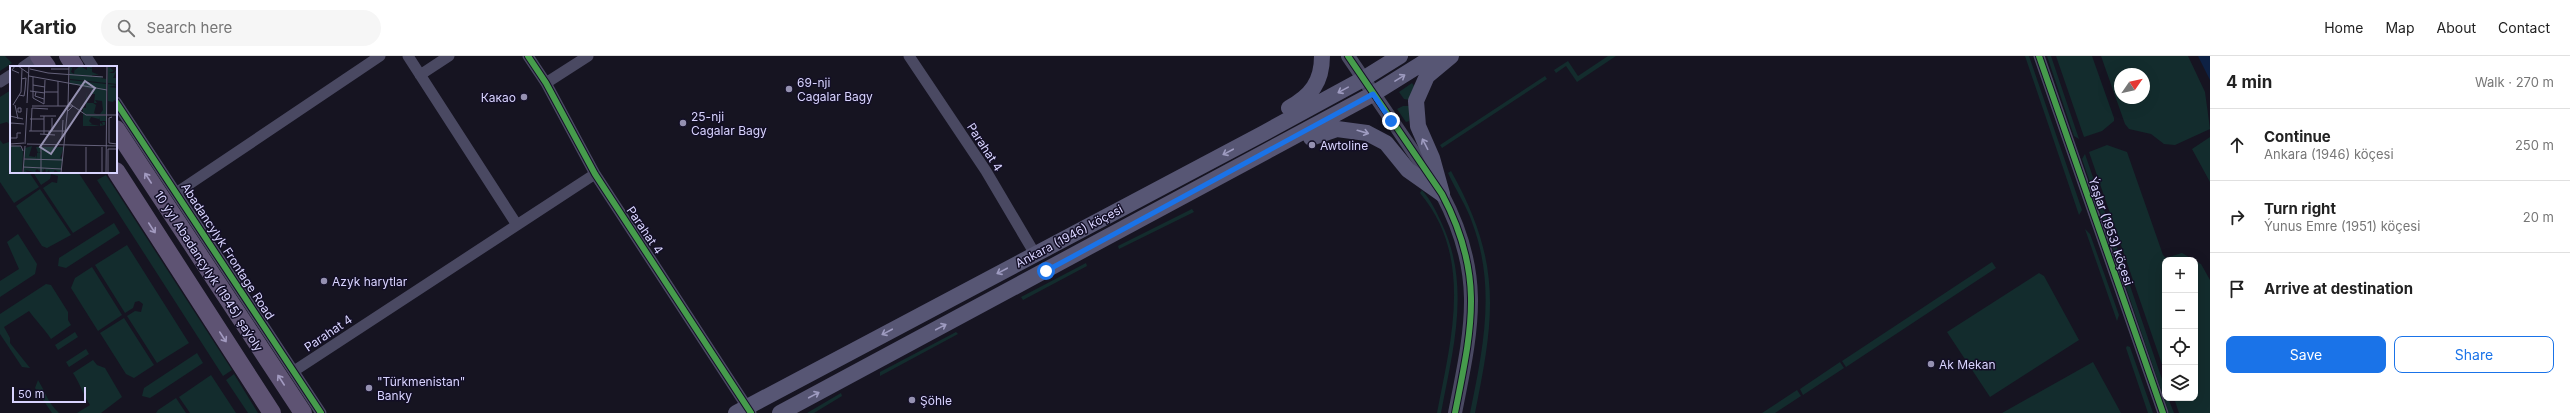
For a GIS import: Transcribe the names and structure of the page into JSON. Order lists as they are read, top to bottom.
{
  "streets": {
    "main road": ["Ankara (1946) köçesi", "10 ýyl Abadançylyk (1945) şaýoly"],
    "street": ["Parahat 4", "Ýaşlar (1953) köçesi", "Abadancylyk Frontage Road"]
  },
  "crossings": [
    ["Parahat 4", "Ankara (1946) köçesi"],
    ["Parahat 4", "Abadancylyk Frontage Road"]
  ],
  "places": [
    "69-nji Cagalar Bagy",
    "Какао",
    "25-nji Cagalar Bagy",
    "Awtoline",
    "Azyk harytlar",
    "Ak Mekan",
    "\"Türkmenistan\" Banky",
    "Şöhle"
  ],
  "scale_bar": "50 m",
  "north": "top right",
  "page": {
    "header": "Kartio",
    "search": "Search here",
    "nav": [
      "Home",
      "Map",
      "About",
      "Contact"
    ],
    "heading": ["4 min", "Walk · 270 m"],
    "list": [
      ["Continue", "Ankara (1946) köçesi", "250 m"],
      ["Turn right", "Ýunus Emre (1951) köçesi", "20 m"],
      "Arrive at destination"
    ],
    "map_buttons": ["+", "−"],
    "buttons": ["Save", "Share"],
    "scale": "50 m"
  }
}
